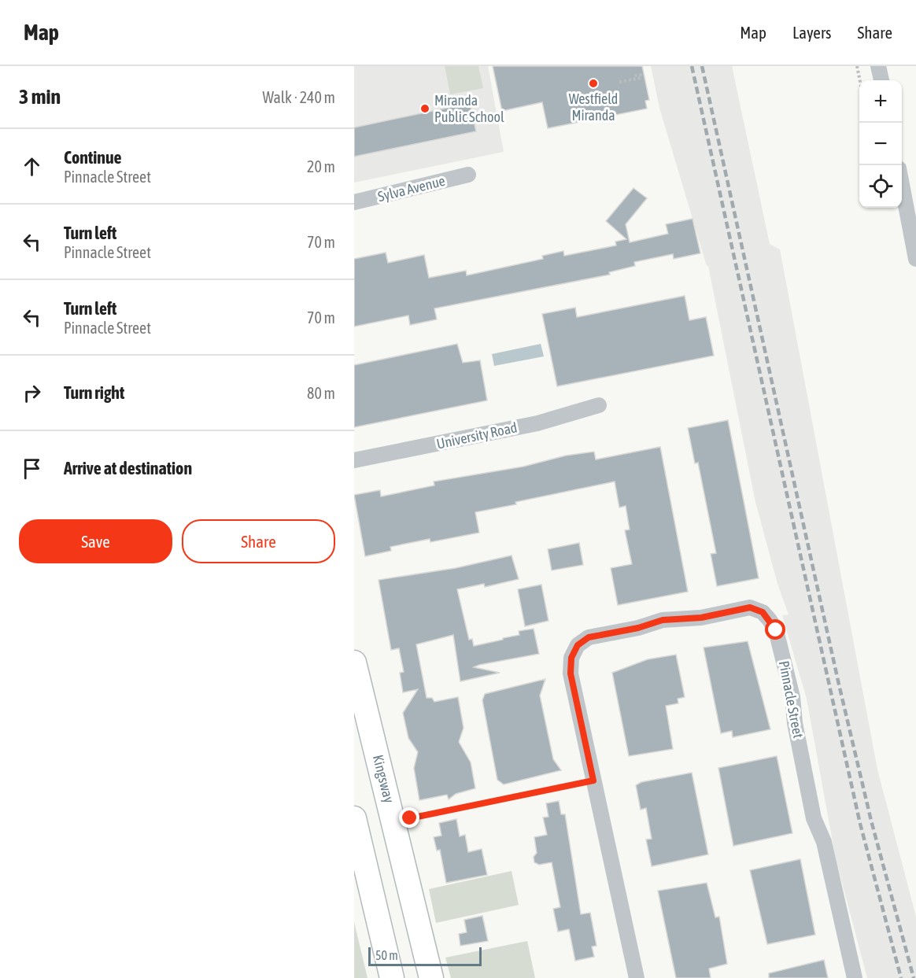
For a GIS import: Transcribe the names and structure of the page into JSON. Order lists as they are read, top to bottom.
{
  "streets": {
    "main road": ["Kingsway"],
    "street": ["Sylva Avenue", "University Road", "Pinnacle Street"]
  },
  "places": ["Westfield Miranda", "Miranda Public School"],
  "scale_bar": "50 m",
  "page": {
    "header": "Map",
    "nav": ["Map", "Layers", "Share"],
    "heading": ["3 min", "Walk · 240 m"],
    "map_buttons": ["+", "−"],
    "list": [
      ["Continue", "Pinnacle Street", "20 m"],
      ["Turn left", "Pinnacle Street", "70 m"],
      ["Turn left", "Pinnacle Street", "70 m"],
      ["Turn right", "80 m"],
      "Arrive at destination"
    ],
    "buttons": ["Save", "Share"],
    "scale": "50 m"
  }
}
